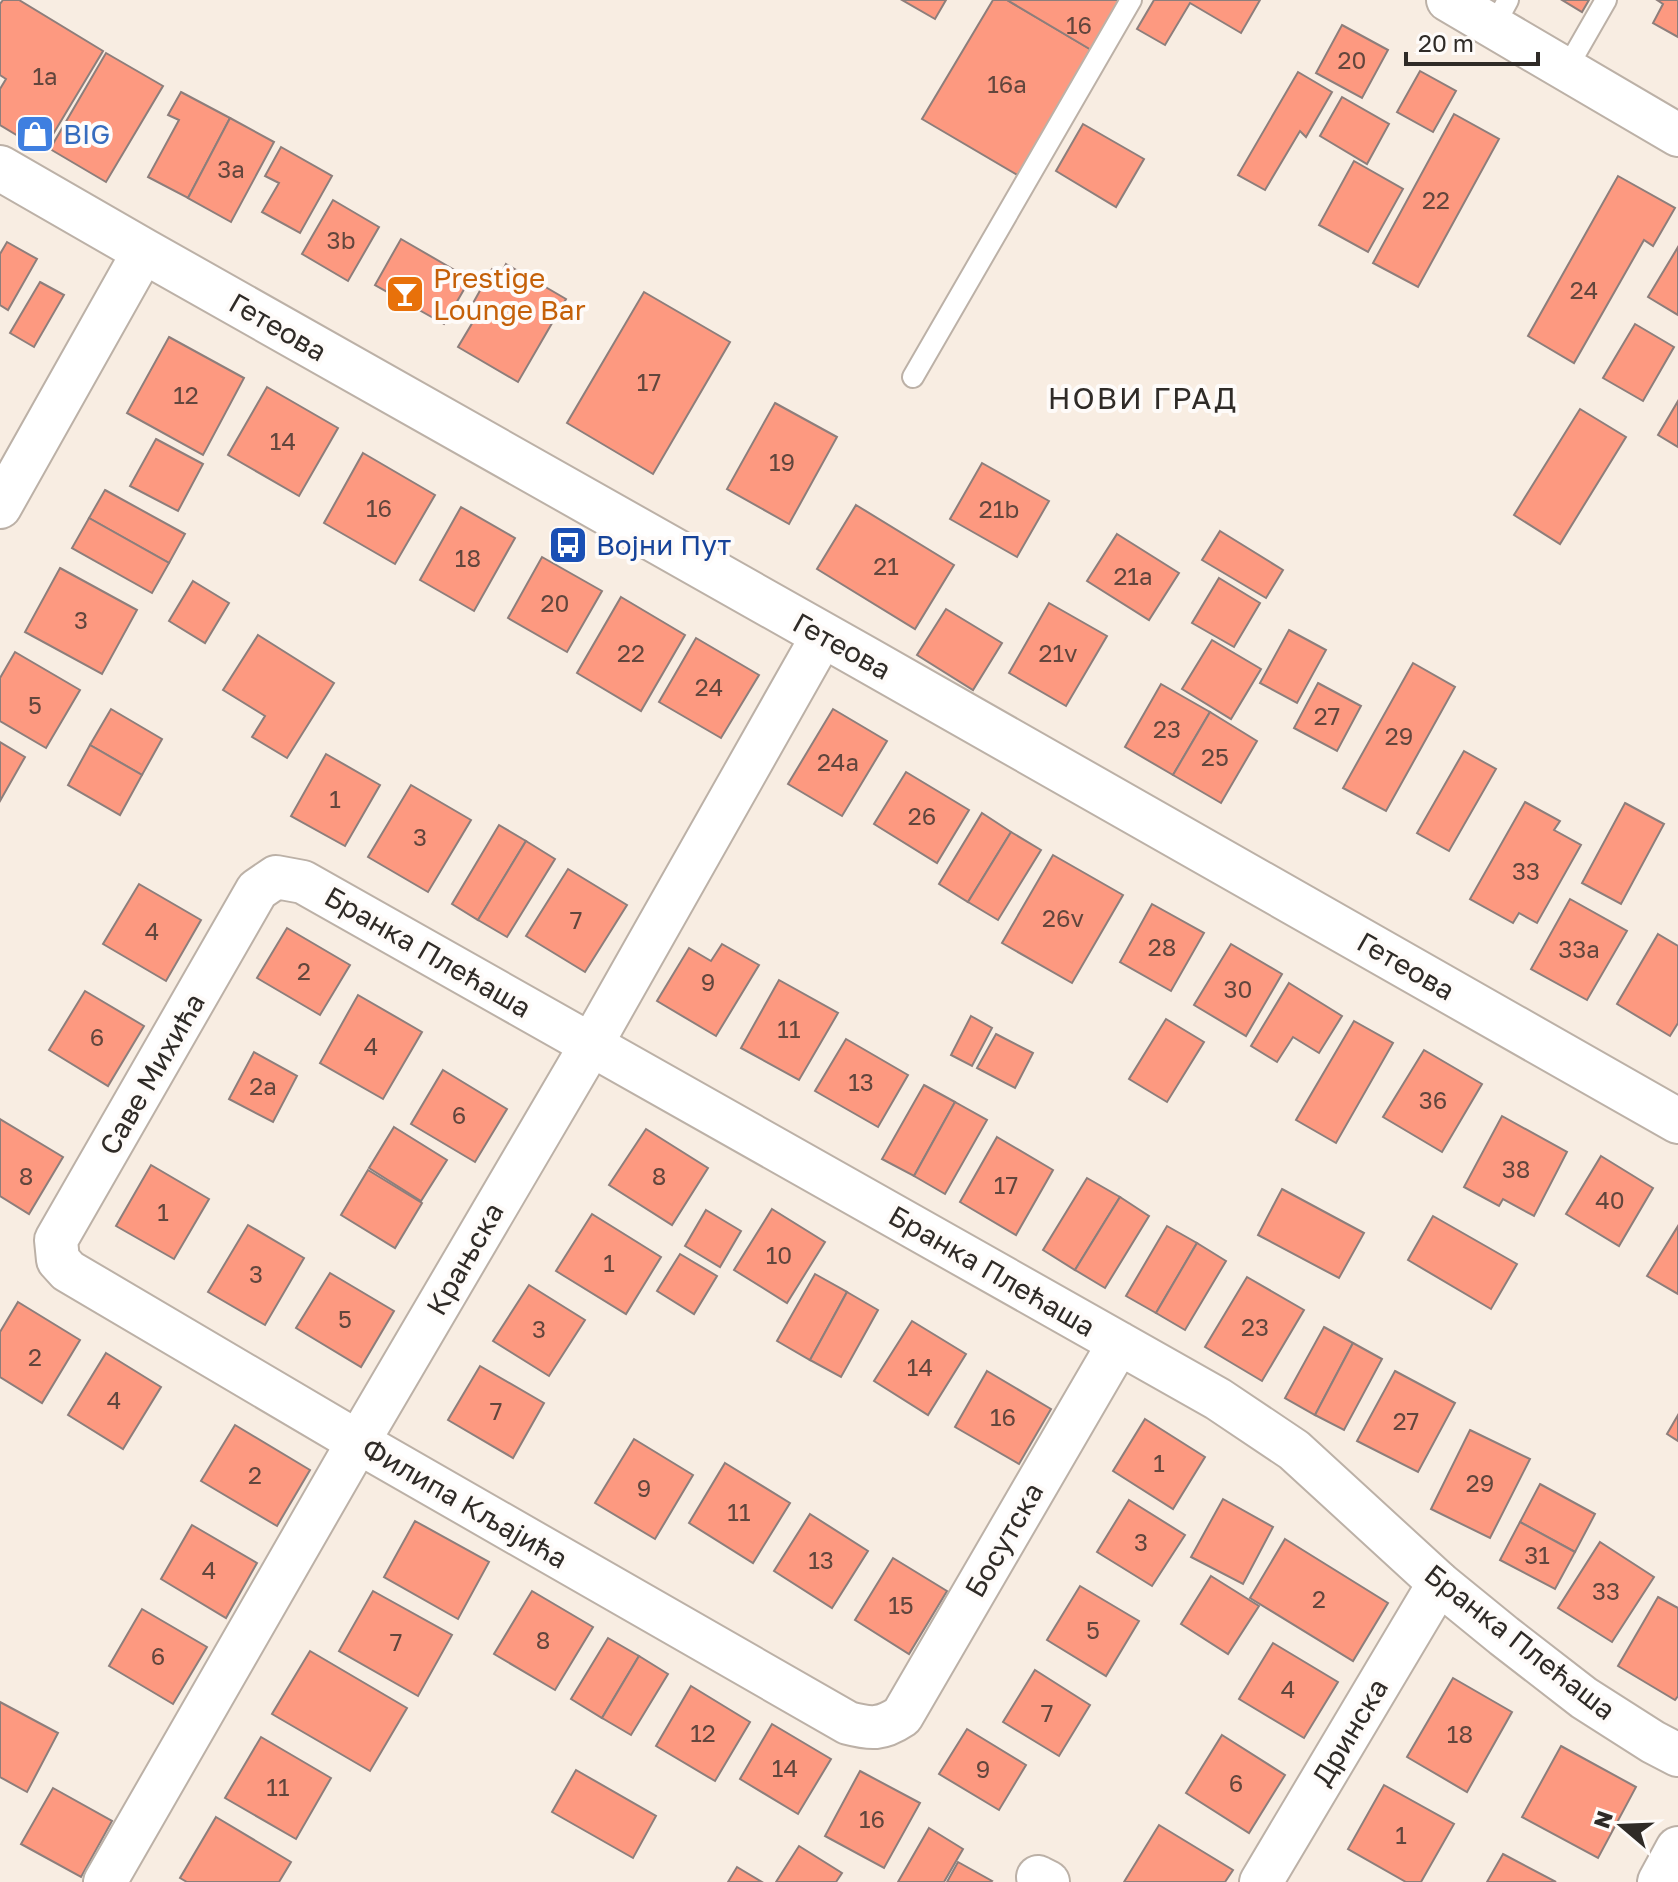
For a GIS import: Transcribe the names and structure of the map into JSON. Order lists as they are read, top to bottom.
{
  "streets": {
    "main road": ["Гетеова"],
    "street": [
      "Бранка Плећаша",
      "Саве Михића",
      "Крањска",
      "Филипа Кљајића",
      "Босутска",
      "Дринска"
    ]
  },
  "crossings": [
    ["Гетеова", "Крањска"],
    ["Бранка Плећаша", "Саве Михића"],
    ["Бранка Плећаша", "Крањска"],
    ["Бранка Плећаша", "Босутска"],
    ["Бранка Плећаша", "Дринска"],
    ["Саве Михића", "Филипа Кљајића"],
    ["Крањска", "Филипа Кљајића"],
    ["Филипа Кљајића", "Босутска"]
  ],
  "districts": ["НОВИ ГРАД"],
  "places": {
    "shop": ["BIG"],
    "bar": ["Prestige Lounge Bar"],
    "bus stop": ["Војни Пут"]
  },
  "house_numbers": [
    "16",
    "20",
    "1a",
    "16a",
    "3a",
    "22",
    "3b",
    "24",
    "17",
    "12",
    "14",
    "19",
    "16",
    "21b",
    "18",
    "21",
    "21a",
    "20",
    "3",
    "22",
    "21v",
    "24",
    "5",
    "27",
    "23",
    "29",
    "25",
    "24a",
    "1",
    "26",
    "3",
    "33",
    "26v",
    "7",
    "4",
    "28",
    "33a",
    "2",
    "9",
    "30",
    "11",
    "6",
    "4",
    "13",
    "2a",
    "36",
    "6",
    "38",
    "8",
    "8",
    "17",
    "40",
    "1",
    "10",
    "1",
    "3",
    "5",
    "23",
    "3",
    "2",
    "14",
    "4",
    "7",
    "16",
    "27",
    "1",
    "2",
    "29",
    "9",
    "11",
    "3",
    "31",
    "13",
    "4",
    "33",
    "2",
    "15",
    "5",
    "8",
    "7",
    "6",
    "4",
    "7",
    "12",
    "18",
    "14",
    "9",
    "6",
    "11",
    "16",
    "1"
  ],
  "scale_bar": "20 m",
  "north": "left"
}
